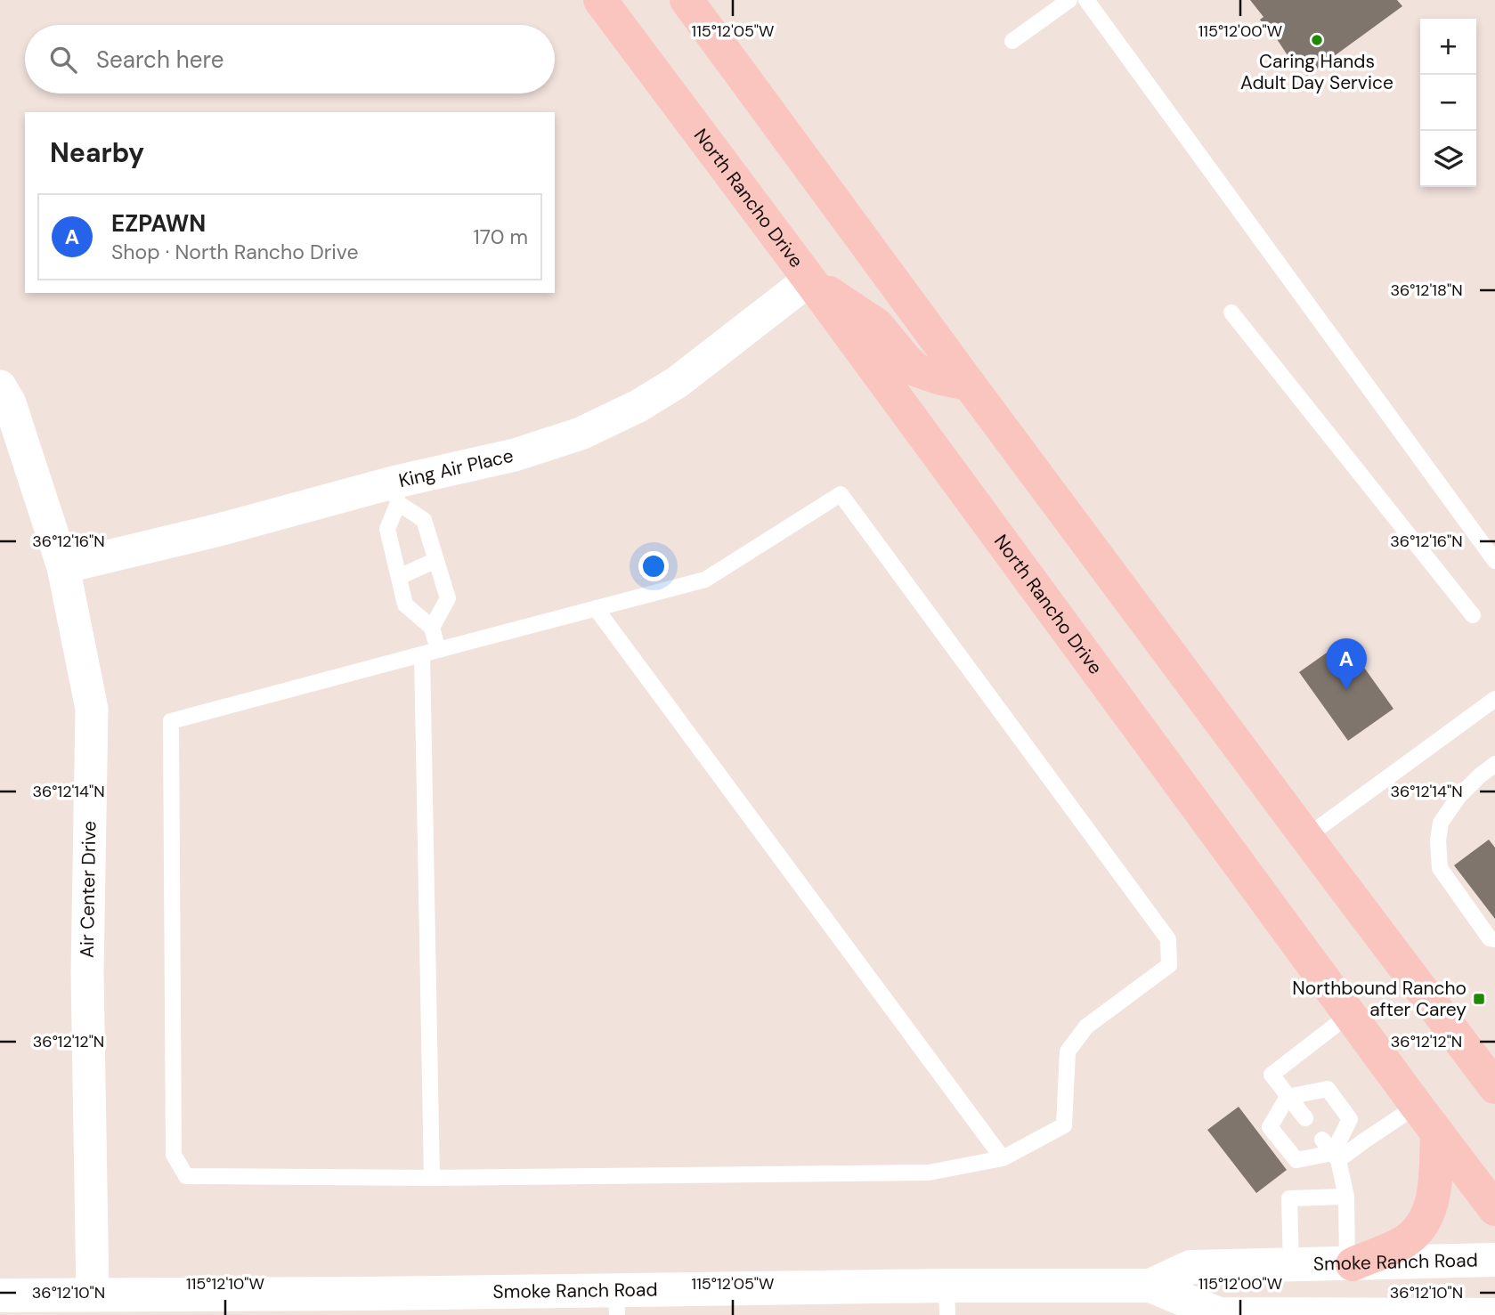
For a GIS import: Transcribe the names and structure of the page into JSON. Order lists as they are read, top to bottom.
{
  "streets": {
    "main road": ["North Rancho Drive", "Smoke Ranch Road"],
    "street": ["King Air Place", "Air Center Drive"]
  },
  "crossings": [
    ["North Rancho Drive", "King Air Place"],
    ["King Air Place", "Air Center Drive"],
    ["Air Center Drive", "Smoke Ranch Road"]
  ],
  "places": {
    "other": ["Caring Hands Adult Day Service"],
    "transit": ["Northbound Rancho after Carey"]
  },
  "page": {
    "map_buttons": ["+", "−"],
    "search": "Search here",
    "heading": "Nearby",
    "list": [
      {
        "mark": "A",
        "name": "EZPAWN",
        "note": "Shop · North Rancho Drive",
        "value": "170 m"
      }
    ],
    "pins": "A"
  },
  "coordinates": [
    "115°12'05\"W",
    "115°12'00\"W",
    "36°12'18\"N",
    "36°12'16\"N",
    "36°12'14\"N",
    "36°12'12\"N",
    "115°12'10\"W",
    "36°12'10\"N"
  ]
}
